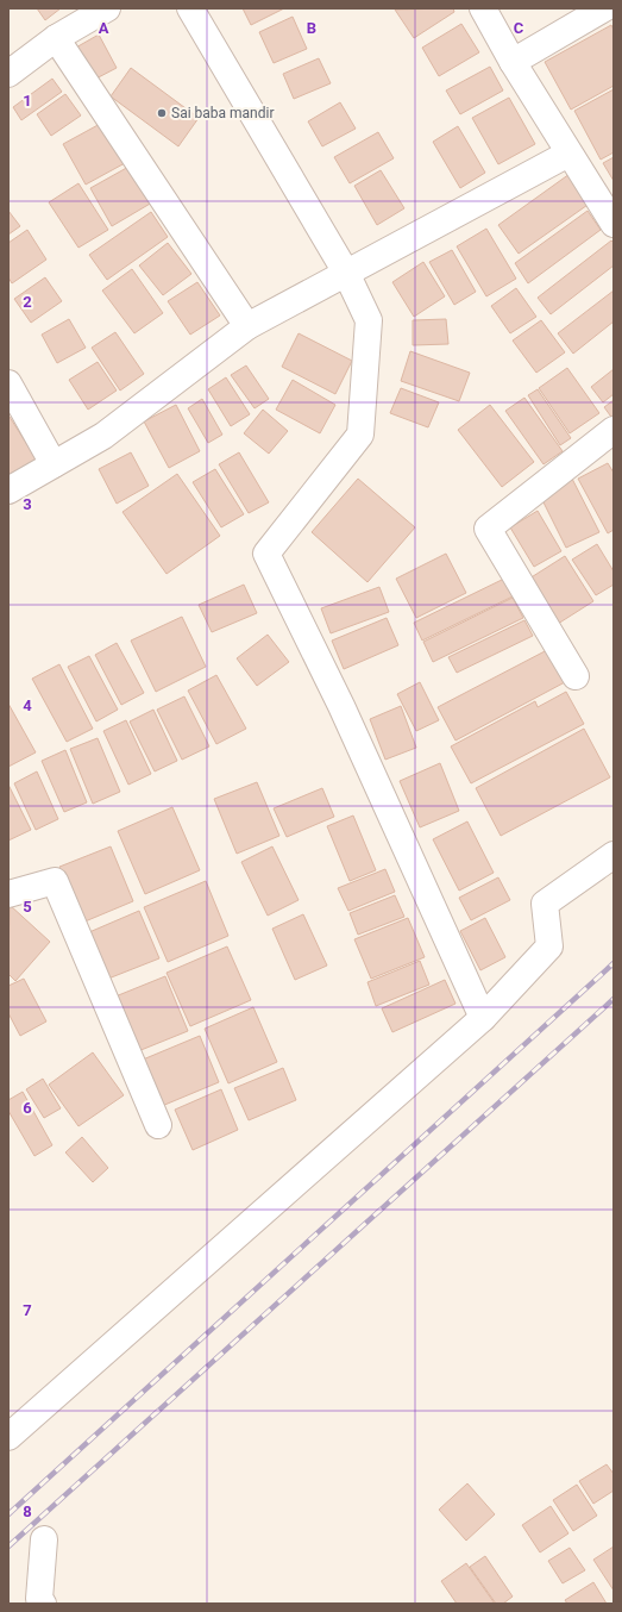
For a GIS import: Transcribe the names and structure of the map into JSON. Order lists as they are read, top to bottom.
{
  "places": ["Sai baba mandir"],
  "grid": {
    "columns": ["A", "B", "C"],
    "rows": [
      "1",
      "2",
      "3",
      "4",
      "5",
      "6",
      "7",
      "8"
    ]
  }
}
